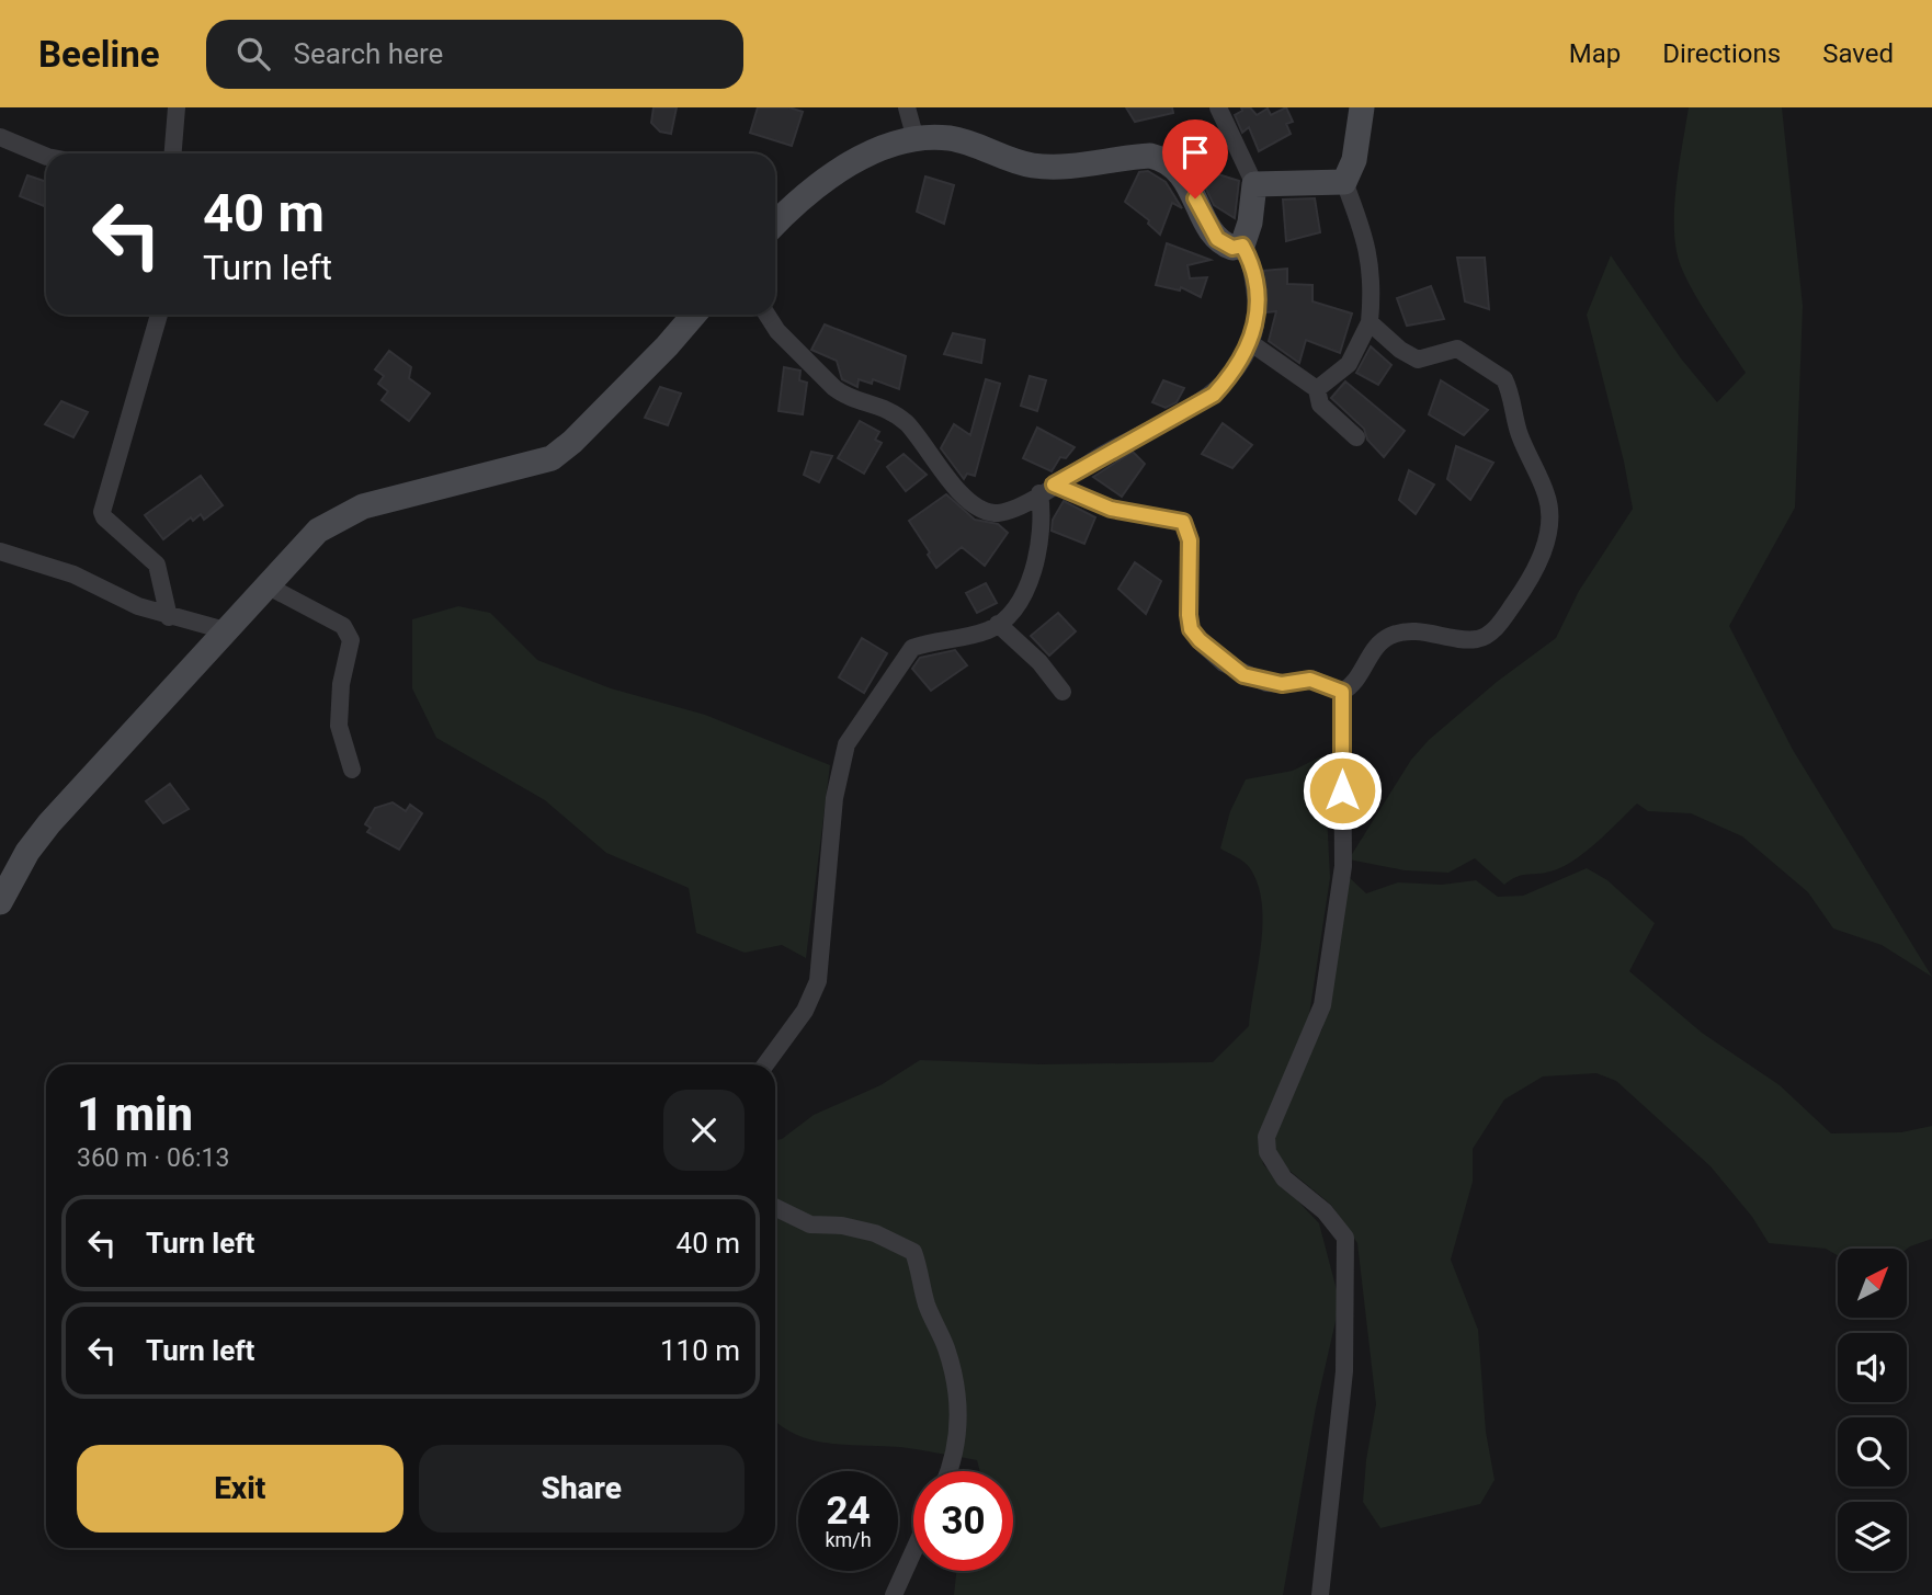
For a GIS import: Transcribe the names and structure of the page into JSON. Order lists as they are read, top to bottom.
{
  "north": "top right",
  "page": {
    "header": "Beeline",
    "search": "Search here",
    "nav": ["Map", "Directions", "Saved"],
    "turn": ["40 m", "Turn left"],
    "heading": ["1 min", "360 m · 06:13"],
    "list": [
      {
        "name": "Turn left",
        "value": "40 m"
      },
      {
        "name": "Turn left",
        "value": "110 m"
      }
    ],
    "buttons": ["Exit", "Share"],
    "speed": "24 km/h",
    "limit": "30"
  }
}
